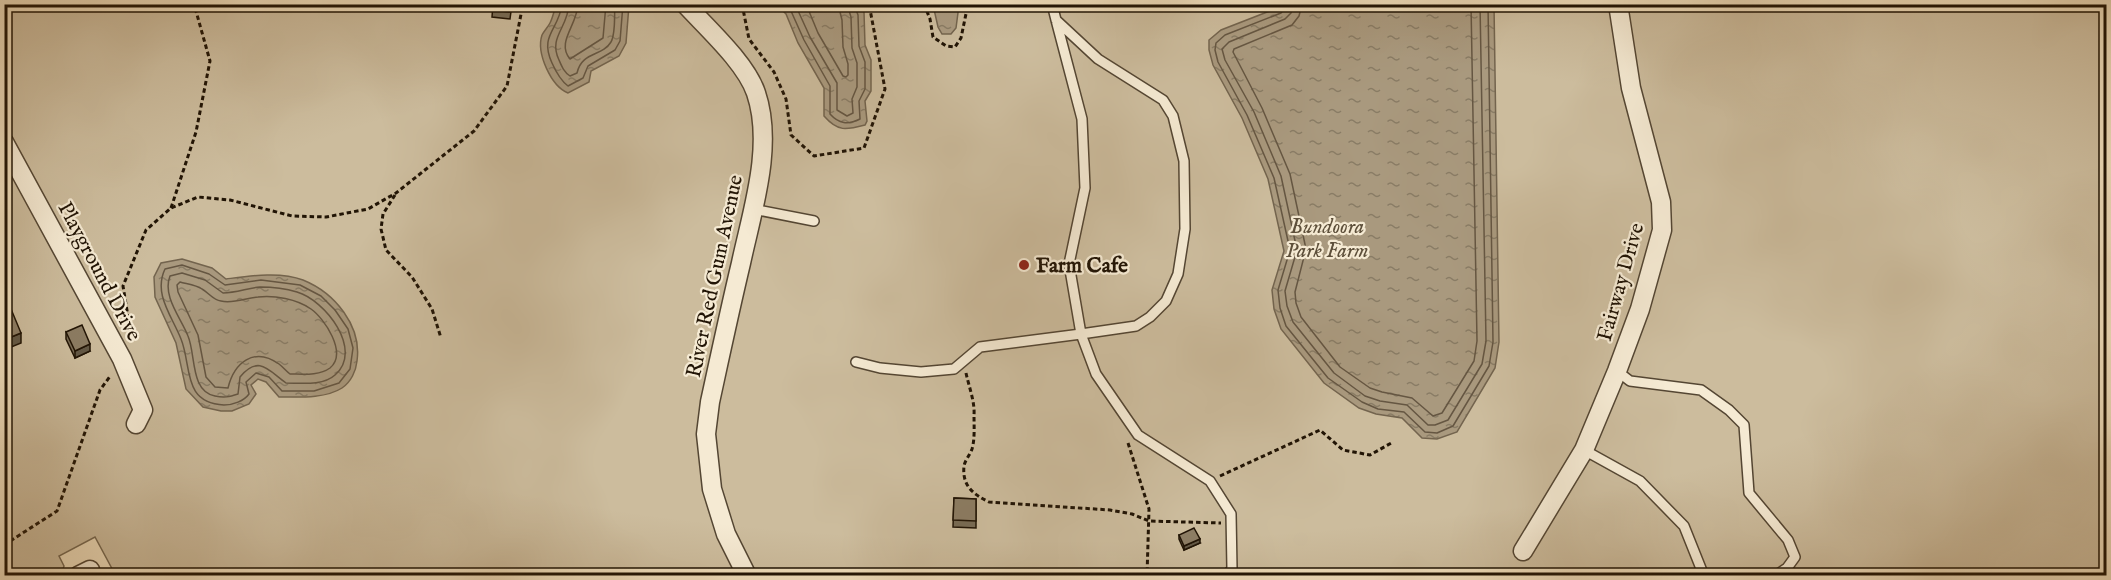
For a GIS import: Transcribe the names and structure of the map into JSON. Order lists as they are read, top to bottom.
{
  "streets": {
    "street": ["Playground Drive", "River Red Gum Avenue", "Fairway Drive"]
  },
  "parks": ["Bundoora Park Farm"],
  "places": ["Farm Cafe"]
}
